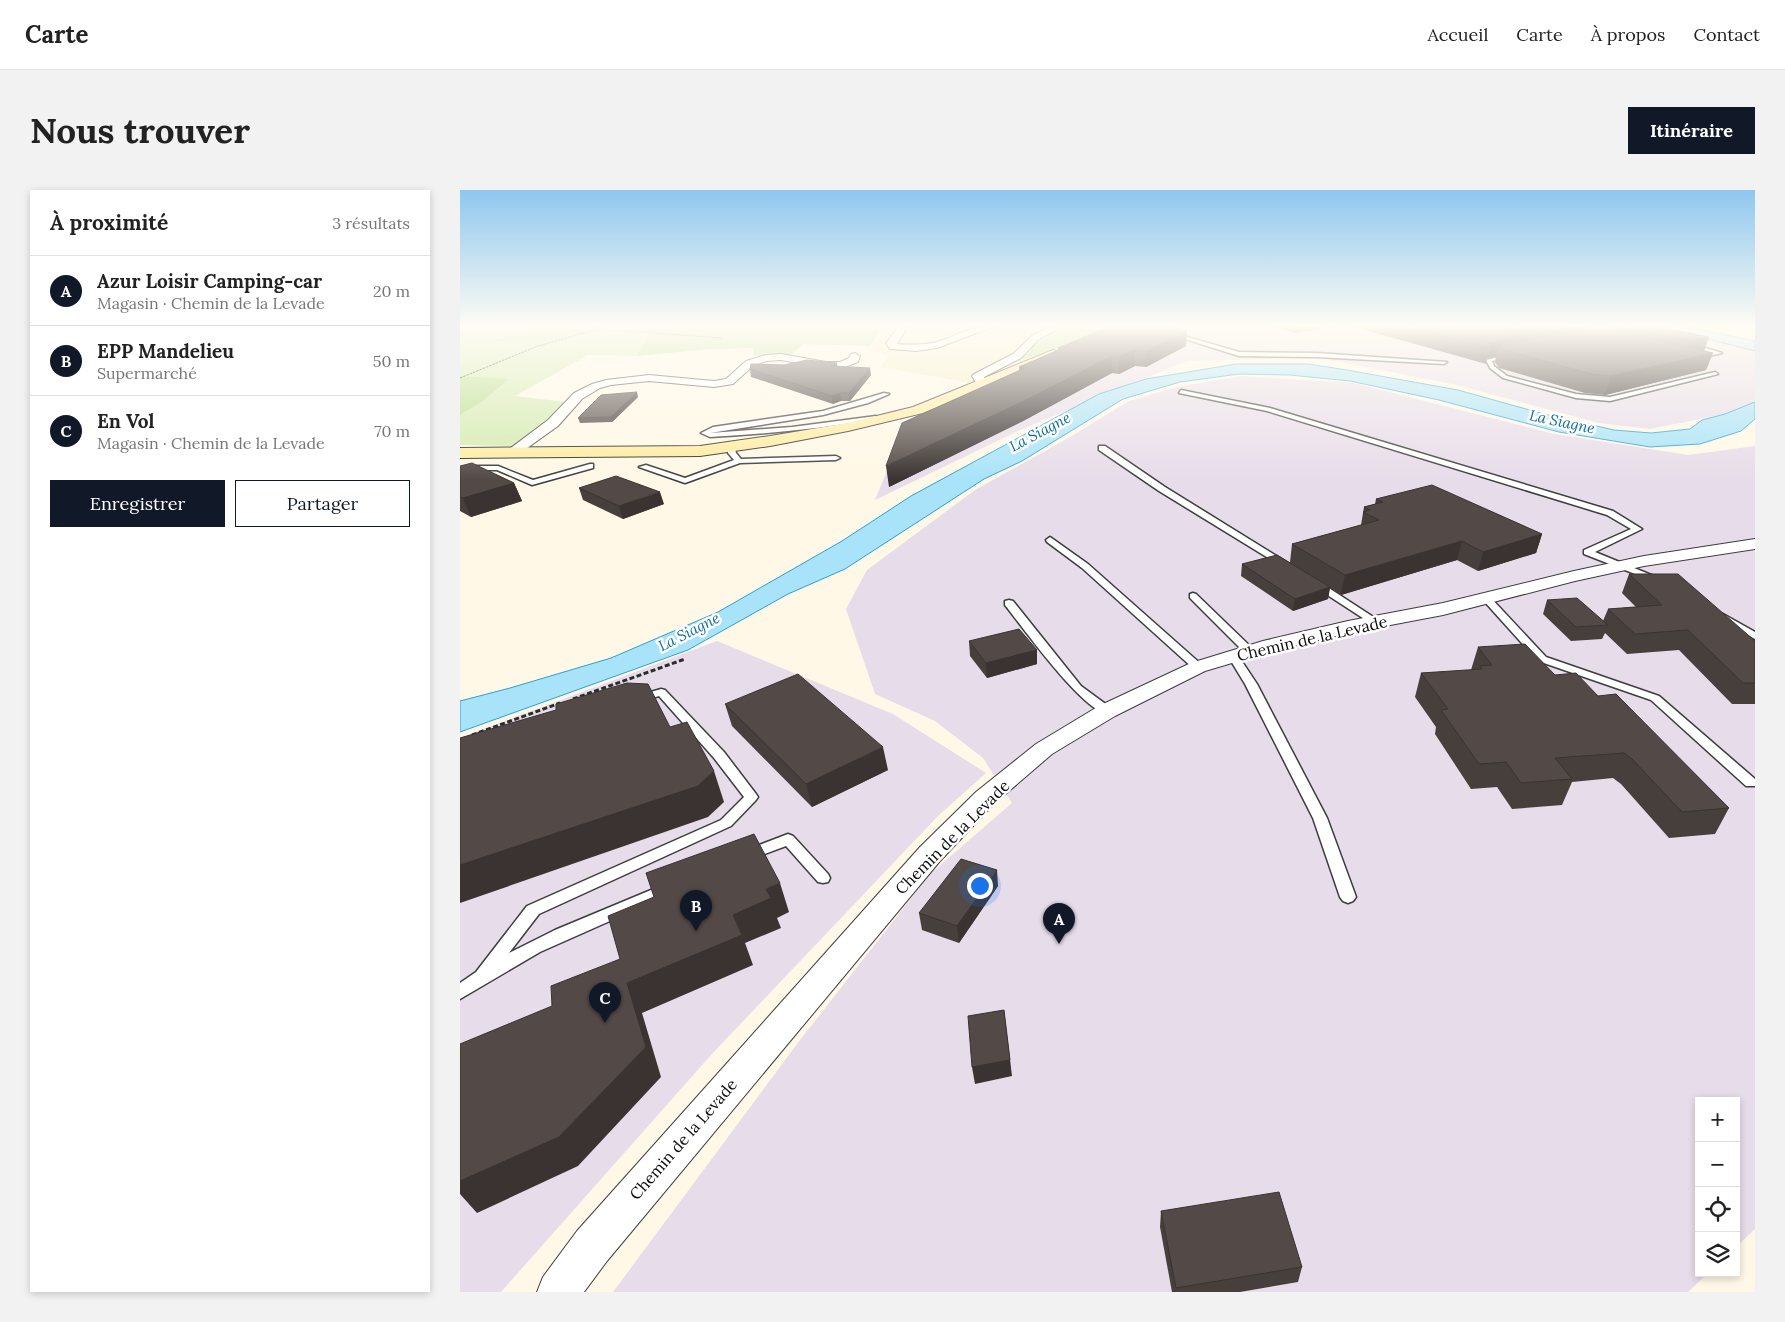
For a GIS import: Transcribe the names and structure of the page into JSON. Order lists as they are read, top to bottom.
{
  "streets": {
    "street": ["Chemin de la Levade"]
  },
  "water": ["La Siagne"],
  "page": {
    "header": "Carte",
    "nav": [
      "Accueil",
      "Carte",
      "À propos",
      "Contact"
    ],
    "buttons": [
      "Itinéraire",
      ["Enregistrer", "Partager"]
    ],
    "title": "Nous trouver",
    "heading": ["À proximité", "3 résultats"],
    "list": [
      {
        "mark": "A",
        "name": "Azur Loisir Camping-car",
        "note": "Magasin · Chemin de la Levade",
        "value": "20 m"
      },
      {
        "mark": "B",
        "name": "EPP Mandelieu",
        "note": "Supermarché",
        "value": "50 m"
      },
      {
        "mark": "C",
        "name": "En Vol",
        "note": "Magasin · Chemin de la Levade",
        "value": "70 m"
      }
    ],
    "pins": ["B", "A", "C"],
    "map_buttons": ["+", "−"]
  }
}
